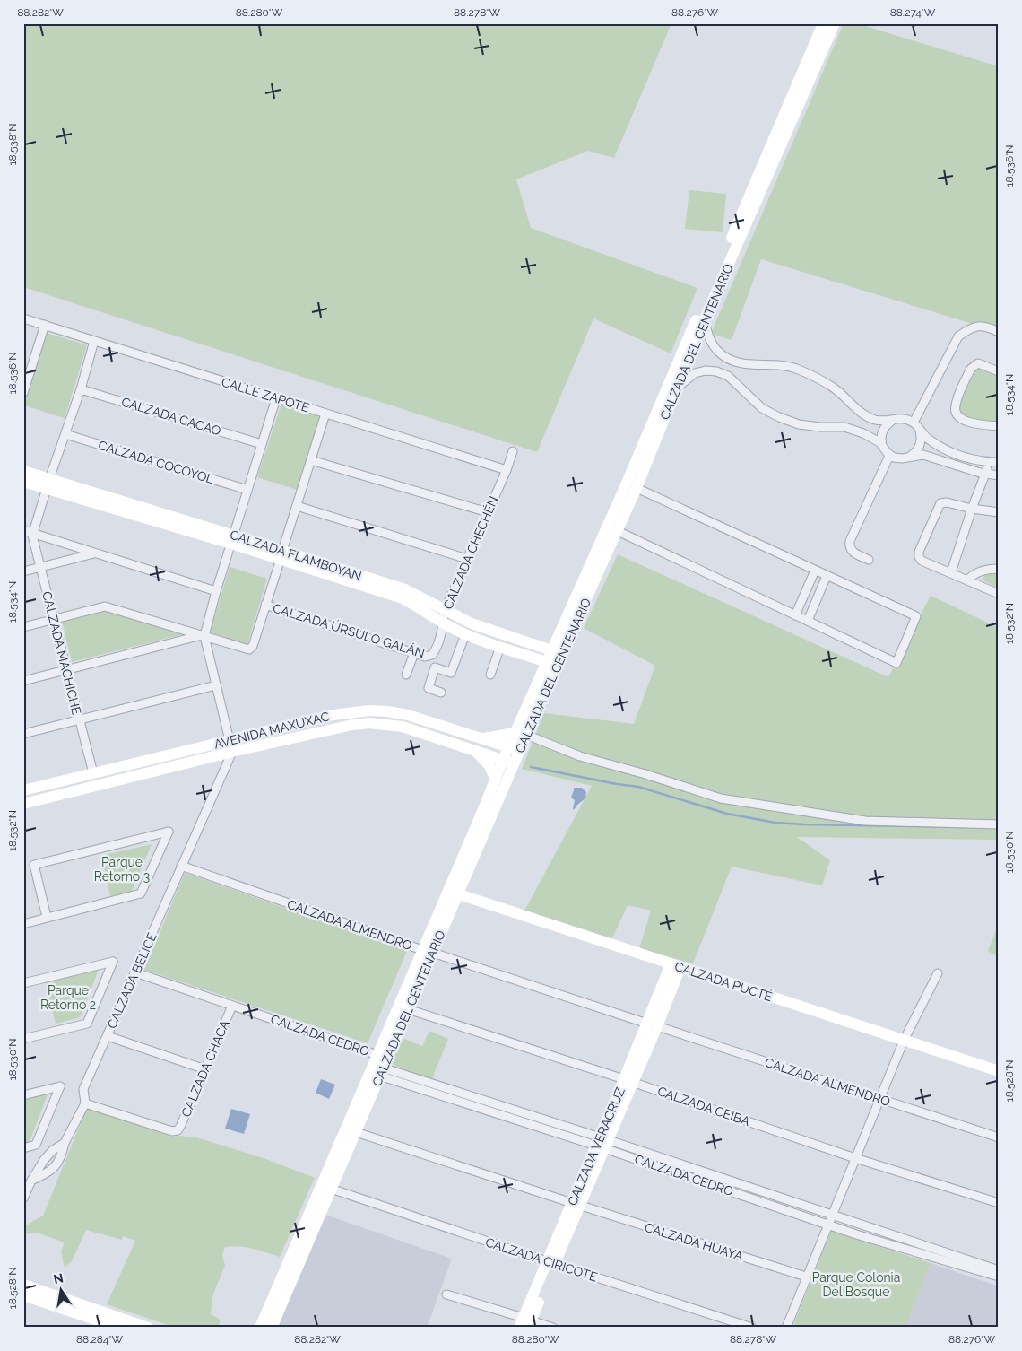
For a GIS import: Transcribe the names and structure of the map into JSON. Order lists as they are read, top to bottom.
{
  "streets": {
    "main road": [
      "CALZADA DEL CENTENARIO",
      "CALZADA FLAMBOYAN",
      "AVENIDA MAXUXAC",
      "CALZADA PUCTÉ",
      "CALZADA VERACRUZ"
    ],
    "street": [
      "CALLE ZAPOTE",
      "CALZADA CACAO",
      "CALZADA COCOYOL",
      "CALZADA CHECHÉN",
      "CALZADA ÚRSULO GALÁN",
      "CALZADA MACHICHE",
      "CALZADA ALMENDRO",
      "CALZADA BELICE",
      "CALZADA CEDRO",
      "CALZADA CHACA",
      "CALZADA CEIBA",
      "CALZADA HUAYA",
      "CALZADA CIRICOTE"
    ]
  },
  "crossings": [
    ["CALZADA DEL CENTENARIO", "CALZADA FLAMBOYAN"],
    ["CALZADA DEL CENTENARIO", "AVENIDA MAXUXAC"],
    ["CALZADA DEL CENTENARIO", "CALZADA ALMENDRO"],
    ["CALZADA DEL CENTENARIO", "CALZADA PUCTÉ"],
    ["CALZADA DEL CENTENARIO", "CALZADA CEDRO"],
    ["CALZADA DEL CENTENARIO", "CALZADA CEIBA"],
    ["CALZADA DEL CENTENARIO", "CALZADA HUAYA"],
    ["CALZADA DEL CENTENARIO", "CALZADA CIRICOTE"],
    ["CALLE ZAPOTE", "CALZADA CHECHÉN"],
    ["CALZADA CHECHÉN", "CALZADA FLAMBOYAN"],
    ["CALZADA CHECHÉN", "CALZADA ÚRSULO GALÁN"],
    ["CALZADA MACHICHE", "AVENIDA MAXUXAC"],
    ["AVENIDA MAXUXAC", "CALZADA BELICE"],
    ["CALZADA ALMENDRO", "CALZADA BELICE"],
    ["CALZADA ALMENDRO", "CALZADA VERACRUZ"],
    ["CALZADA BELICE", "CALZADA CEDRO"],
    ["CALZADA BELICE", "CALZADA CHACA"],
    ["CALZADA PUCTÉ", "CALZADA VERACRUZ"],
    ["CALZADA CEDRO", "CALZADA CHACA"],
    ["CALZADA CEDRO", "CALZADA VERACRUZ"],
    ["CALZADA CEIBA", "CALZADA VERACRUZ"],
    ["CALZADA VERACRUZ", "CALZADA HUAYA"],
    ["CALZADA VERACRUZ", "CALZADA CIRICOTE"]
  ],
  "parks": ["Parque Retorno 3", "Parque Retorno 2", "Parque Colonia Del Bosque"],
  "north": "top",
  "coordinates": [
    "88.282°W",
    "88.280°W",
    "88.278°W",
    "88.276°W",
    "88.274°W",
    "18.538°N",
    "18.536°N",
    "18.534°N",
    "18.532°N",
    "18.530°N",
    "18.528°N",
    "88.284°W"
  ]
}
